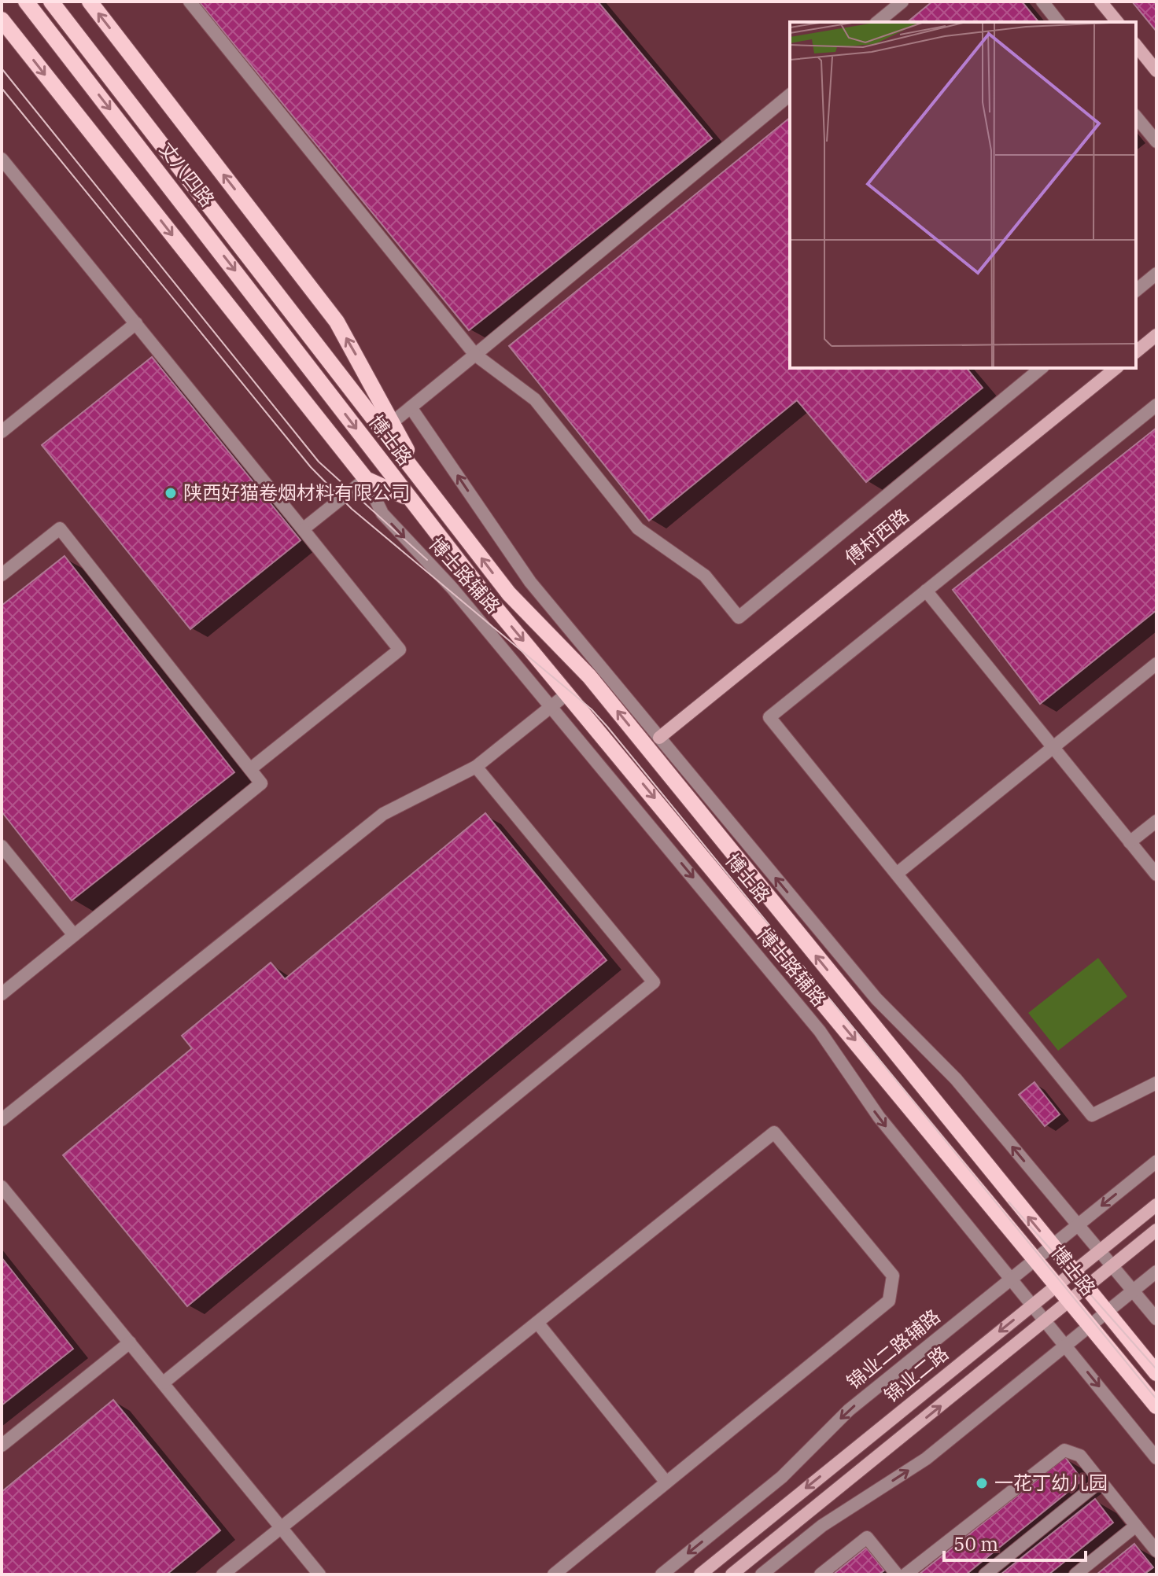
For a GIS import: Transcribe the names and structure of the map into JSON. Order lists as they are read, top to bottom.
{
  "streets": {
    "main road": [
      "丈八四路",
      "博士路",
      "傅村西路",
      "锦业二路"
    ],
    "street": ["博士路辅路", "锦业二路辅路"]
  },
  "crossings": [
    ["丈八四路", "博士路"],
    ["博士路", "锦业二路辅路"],
    ["博士路", "锦业二路"],
    ["博士路辅路", "锦业二路辅路"],
    ["博士路辅路", "锦业二路"]
  ],
  "places": ["陕西好猫卷烟材料有限公司", "一花丁幼儿园"],
  "scale_bar": "50 m"
}
